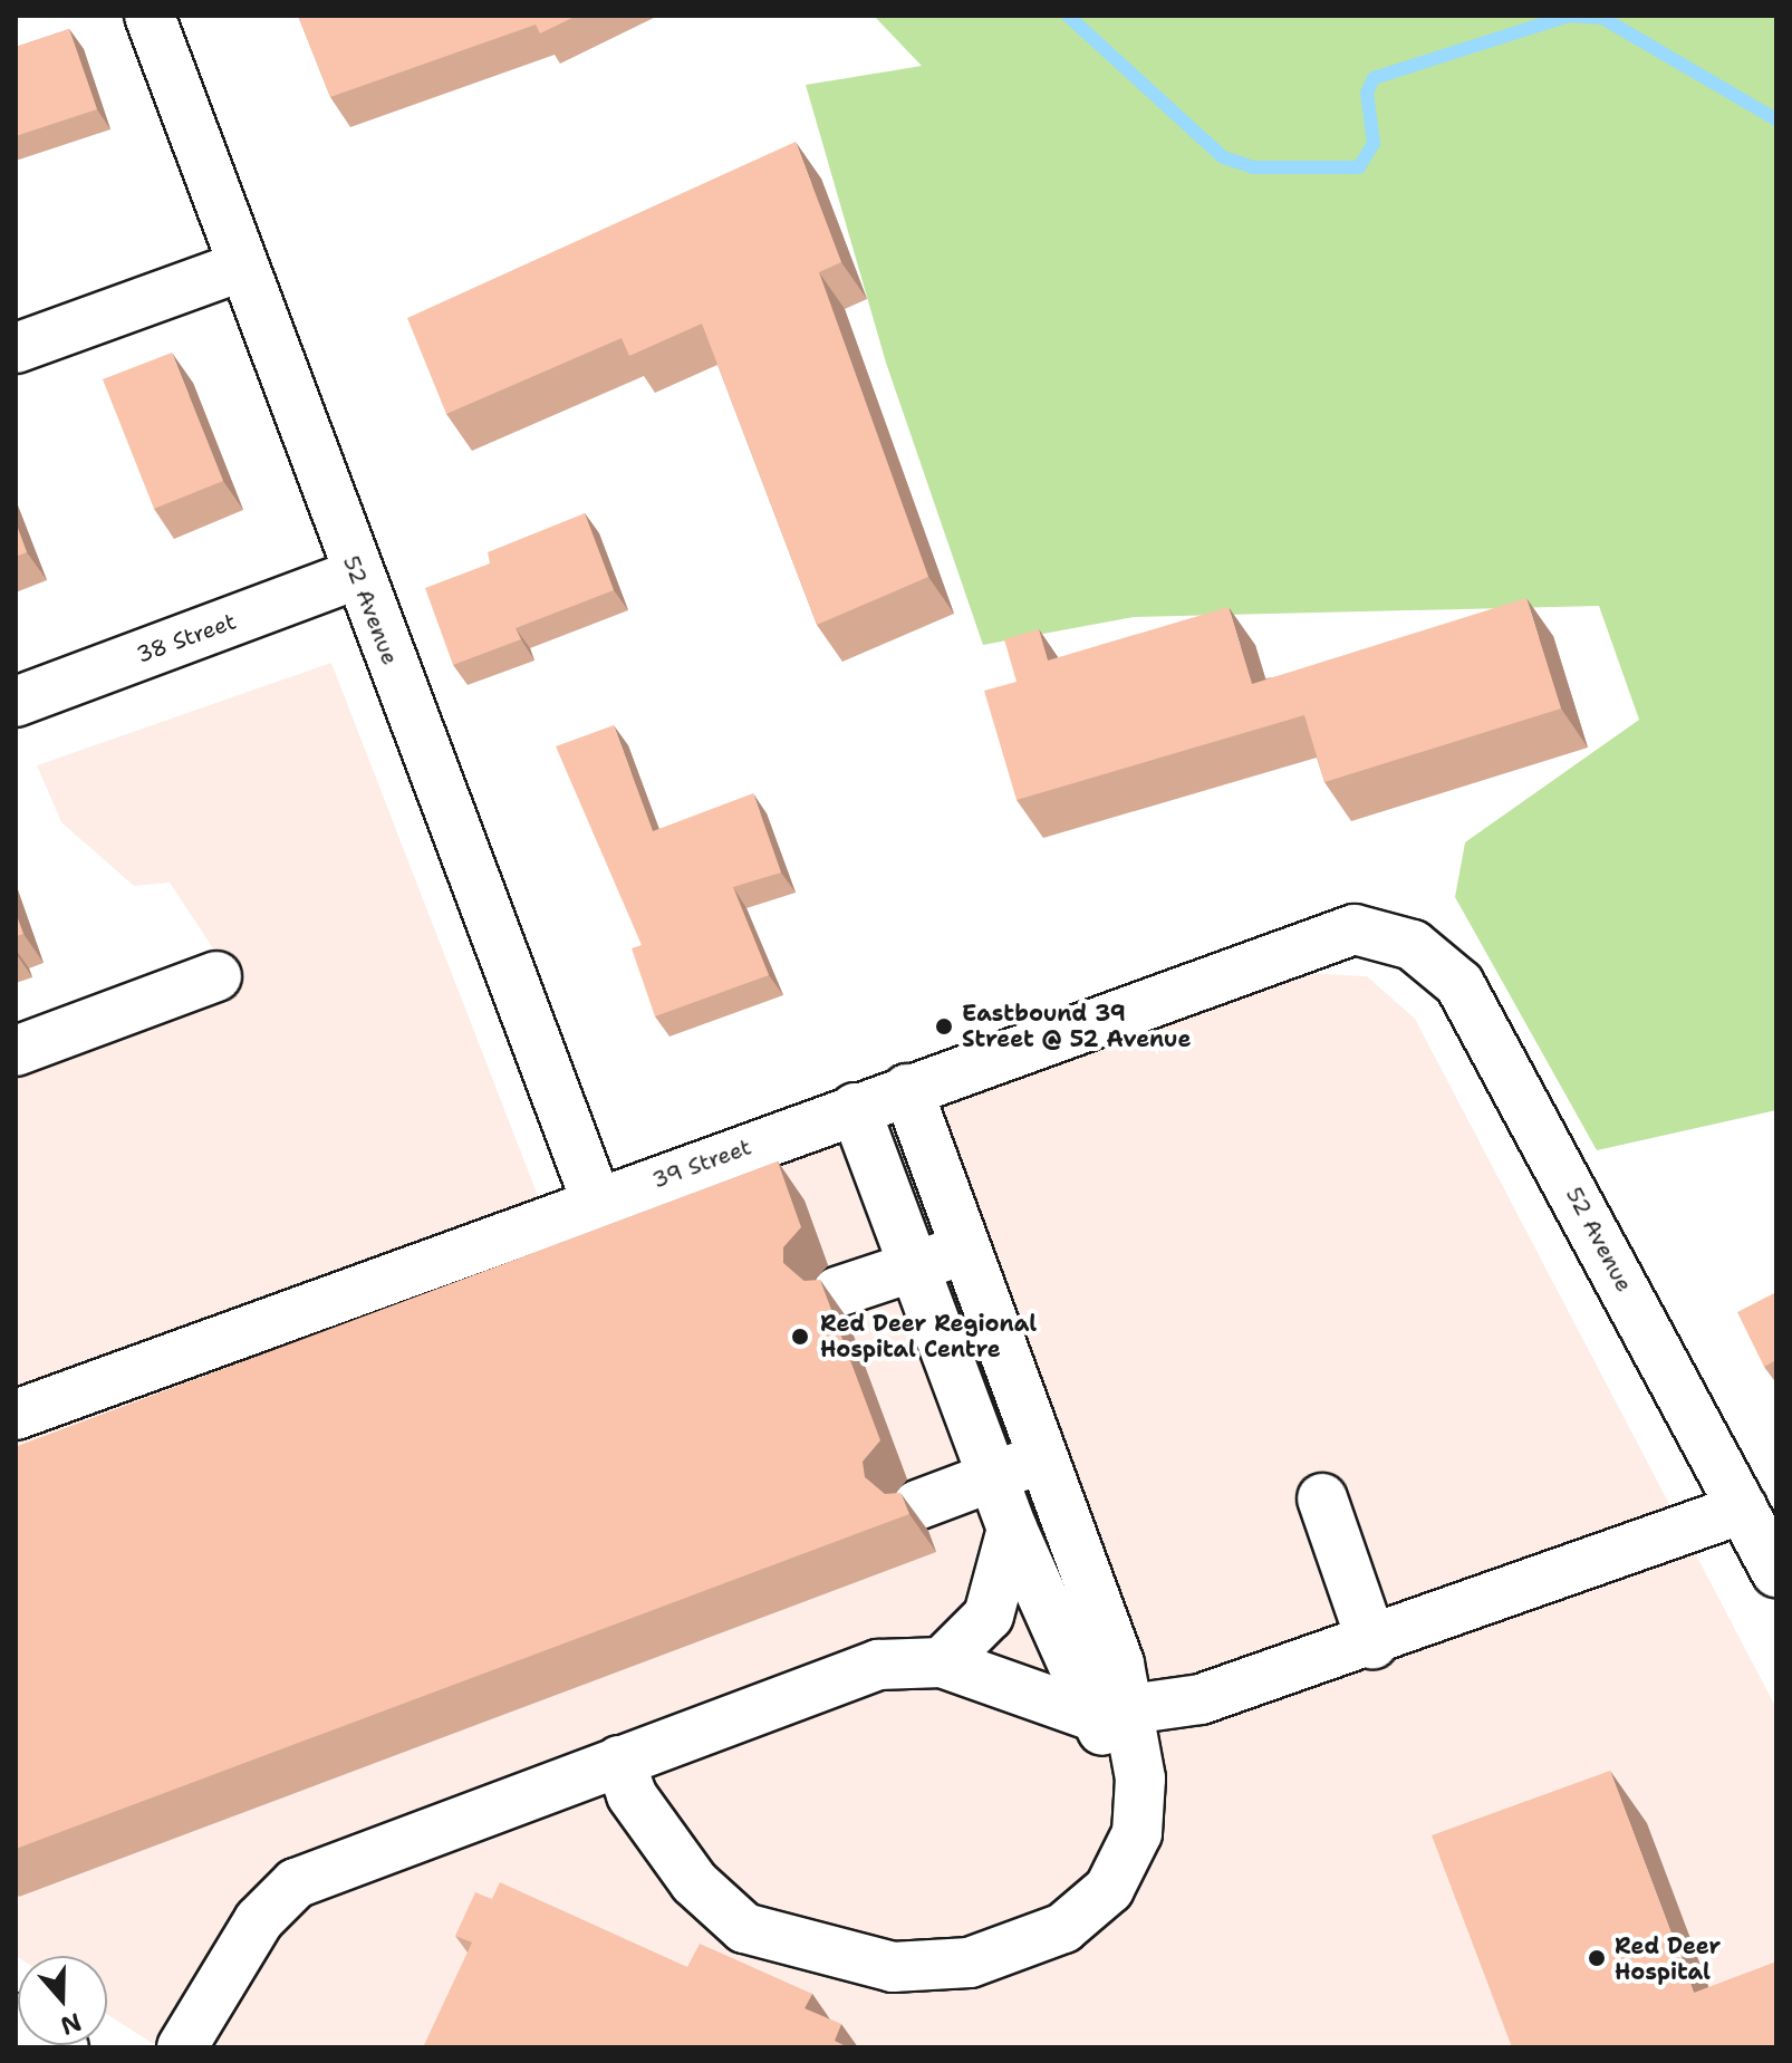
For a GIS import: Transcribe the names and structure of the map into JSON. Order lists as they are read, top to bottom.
{
  "streets": {
    "street": ["52 Avenue", "38 Street", "39 Street"]
  },
  "crossings": [
    ["52 Avenue", "38 Street"],
    ["52 Avenue", "39 Street"]
  ],
  "places": ["Eastbound 39 Street @ 52 Avenue", "Red Deer Regional Hospital Centre", "Red Deer Hospital"],
  "north": "bottom"
}
